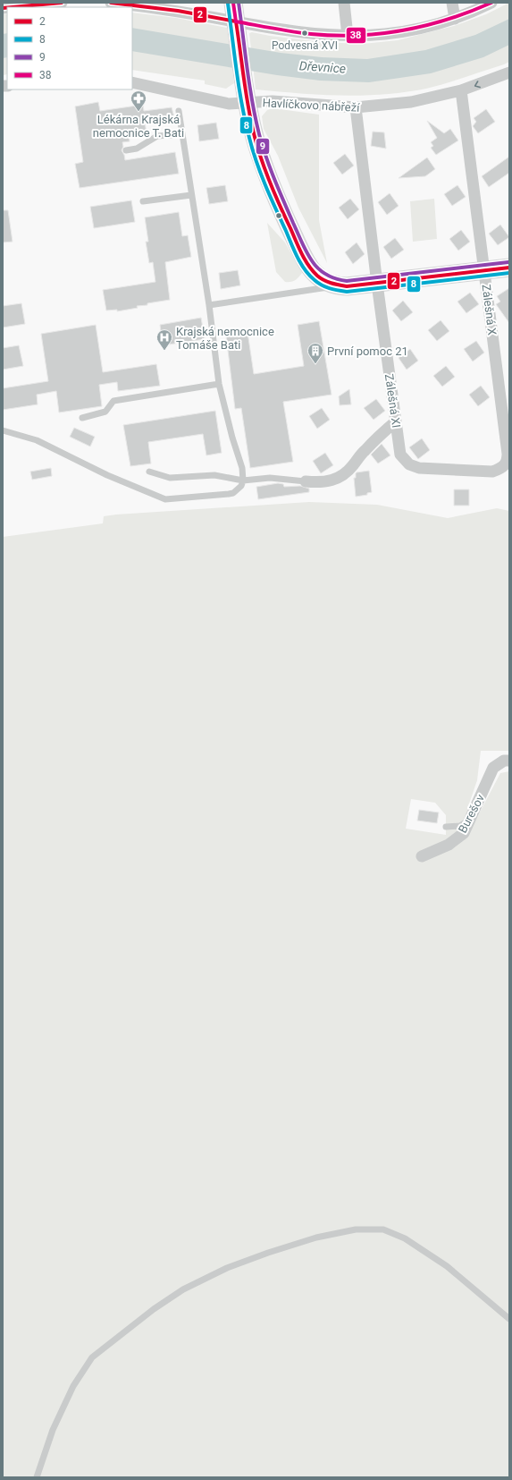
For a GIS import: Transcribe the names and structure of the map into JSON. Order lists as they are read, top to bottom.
{
  "streets": {
    "street": [
      "Havlíčkovo nábřeží",
      "Zálešná X",
      "Zálešná XI",
      "Burešov"
    ]
  },
  "crossings": [
    ["Havlíčkovo nábřeží", "Zálešná X"],
    ["Havlíčkovo nábřeží", "Zálešná XI"],
    ["Zálešná X", "Zálešná XI"]
  ],
  "water": ["Dřevnice"],
  "places": {
    "other": ["Podvesná XVI"],
    "pharmacy": ["Lékárna Krajská nemocnice T. Bati"],
    "hospital": ["Krajská nemocnice Tomáše Bati"],
    "building": ["První pomoc 21"]
  },
  "lines": [
    "transit line 2",
    "transit line 9",
    "transit line 38",
    "transit line 8"
  ],
  "legend": [
    "2",
    "8",
    "9",
    "38"
  ]
}
